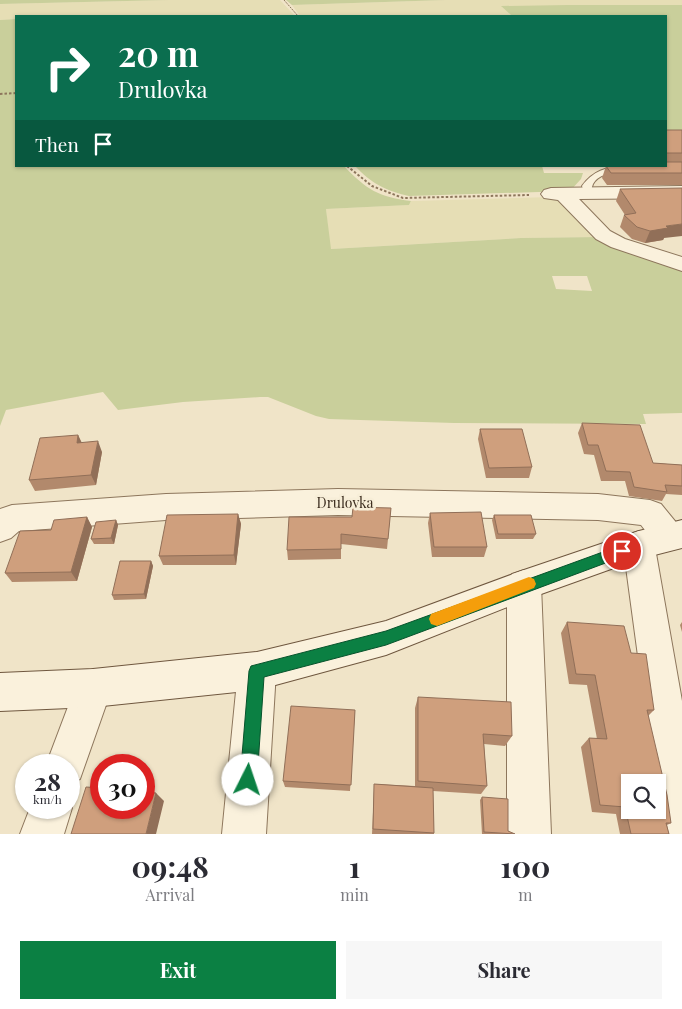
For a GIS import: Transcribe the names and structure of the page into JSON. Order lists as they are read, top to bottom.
{
  "streets": {
    "street": ["Drulovka"]
  },
  "page": {
    "turn": ["20 m", "Drulovka"],
    "then": "Then",
    "speed": "28 km/h",
    "limit": "30",
    "eta": [
      "09:48",
      "Arrival",
      "1",
      "min",
      "100",
      "m"
    ],
    "buttons": ["Exit", "Share"]
  }
}
